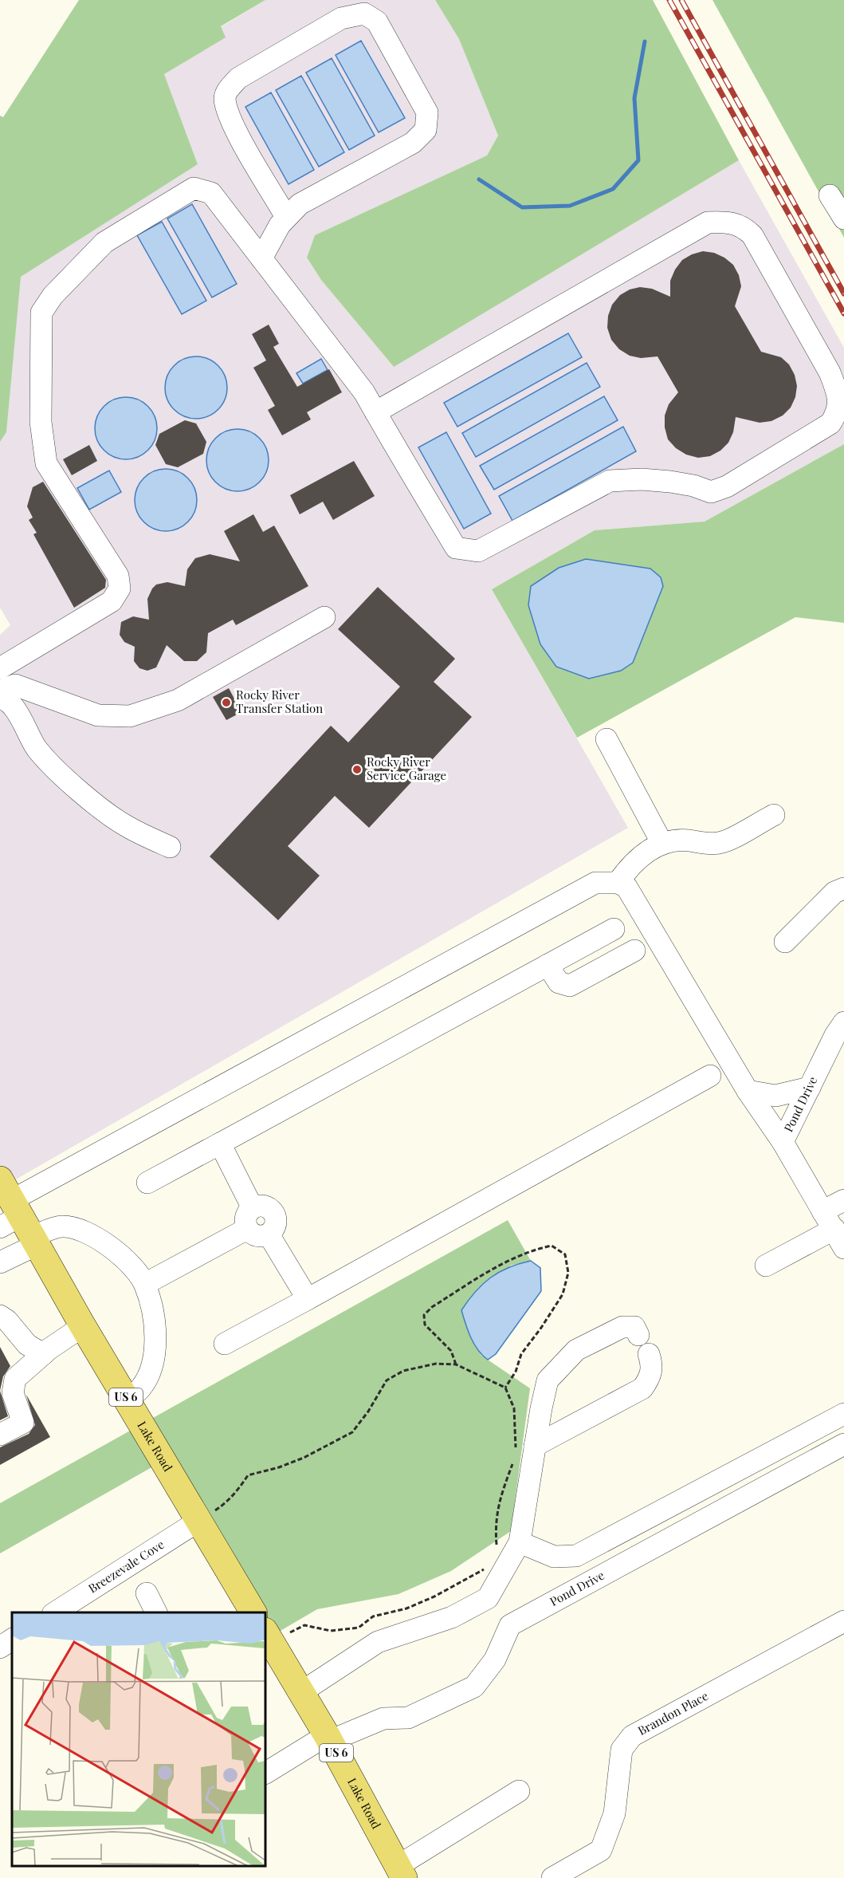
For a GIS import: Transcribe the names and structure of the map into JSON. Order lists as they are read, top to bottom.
{
  "streets": {
    "main road": ["US 6", "Lake Road"],
    "street": ["Pond Drive", "Breezevale Cove", "Brandon Place"]
  },
  "crossings": [
    ["Pond Drive", "Lake Road"],
    ["Lake Road", "Breezevale Cove"]
  ],
  "places": ["Rocky River Transfer Station", "Rocky River Service Garage"]
}
